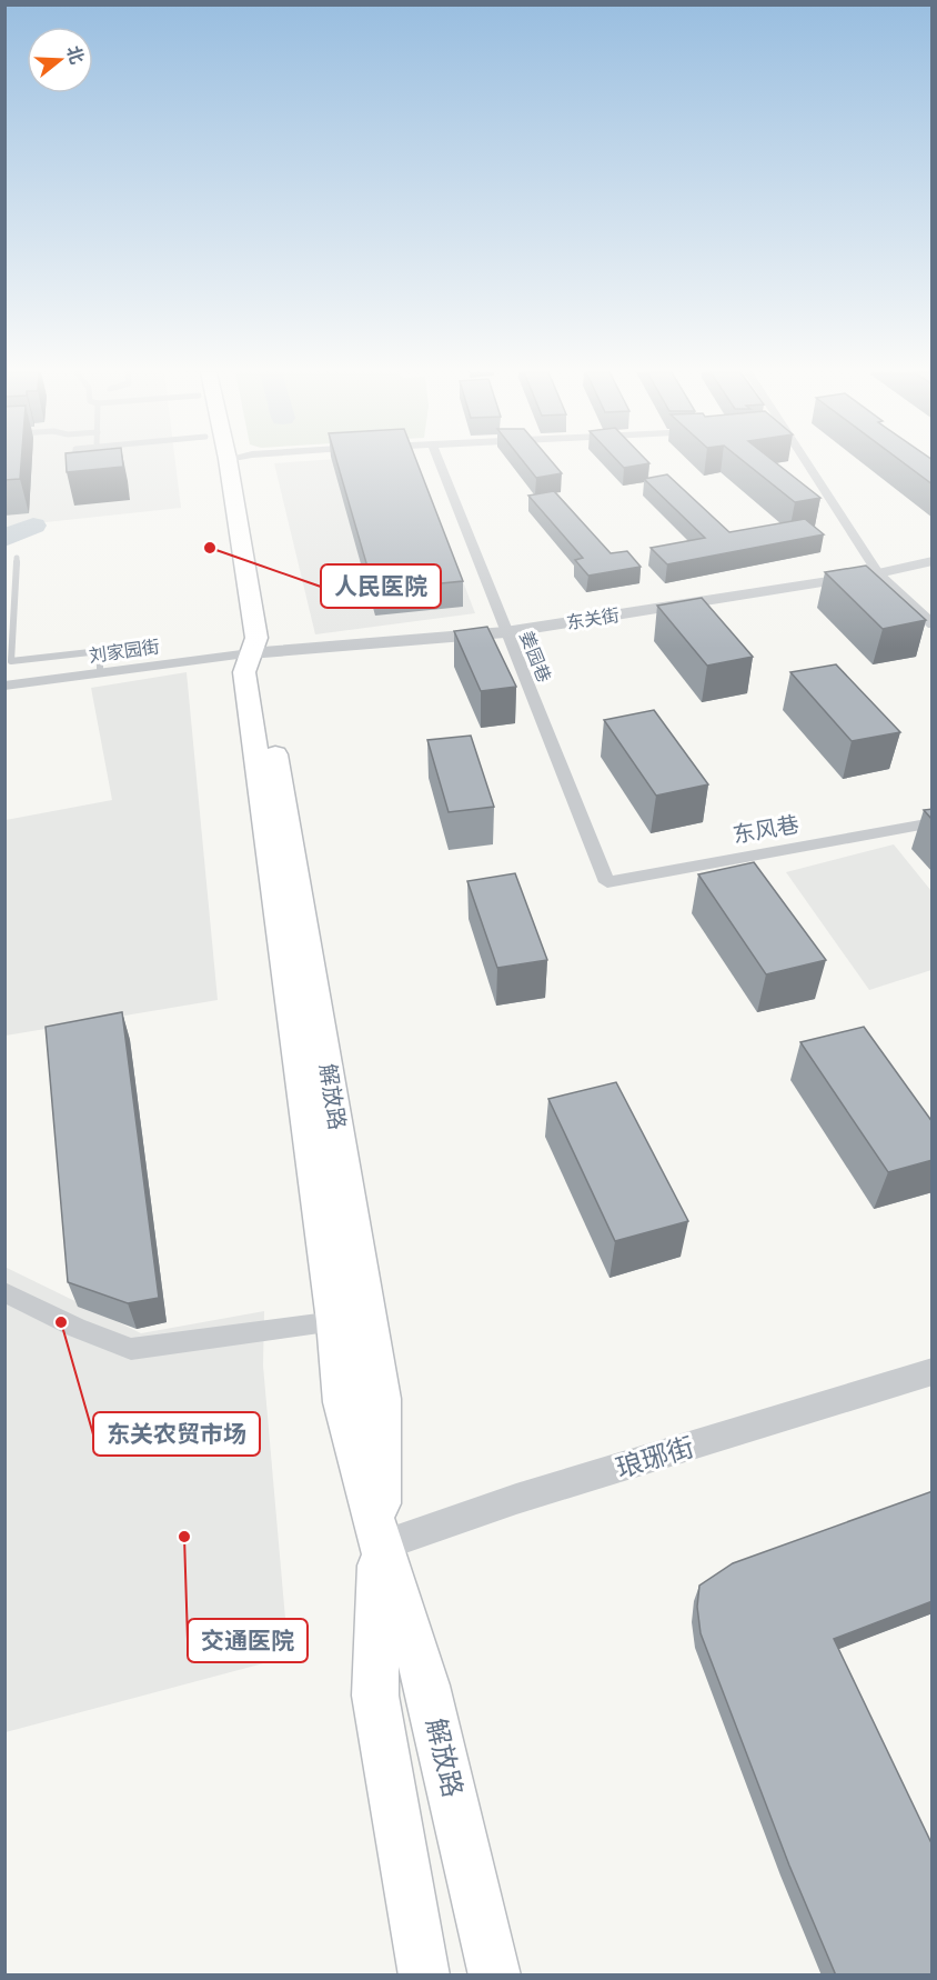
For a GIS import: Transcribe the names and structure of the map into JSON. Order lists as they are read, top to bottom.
{
  "streets": {
    "main road": ["解放路"],
    "street": [
      "东关街",
      "刘家园街",
      "姜园巷",
      "东风巷",
      "琅琊街"
    ]
  },
  "crossings": [
    ["东关街", "刘家园街"],
    ["东关街", "姜园巷"],
    ["东关街", "解放路"],
    ["刘家园街", "解放路"],
    ["姜园巷", "东风巷"],
    ["解放路", "琅琊街"]
  ],
  "places": ["人民医院", "东关农贸市场", "交通医院"],
  "north": "right"
}
